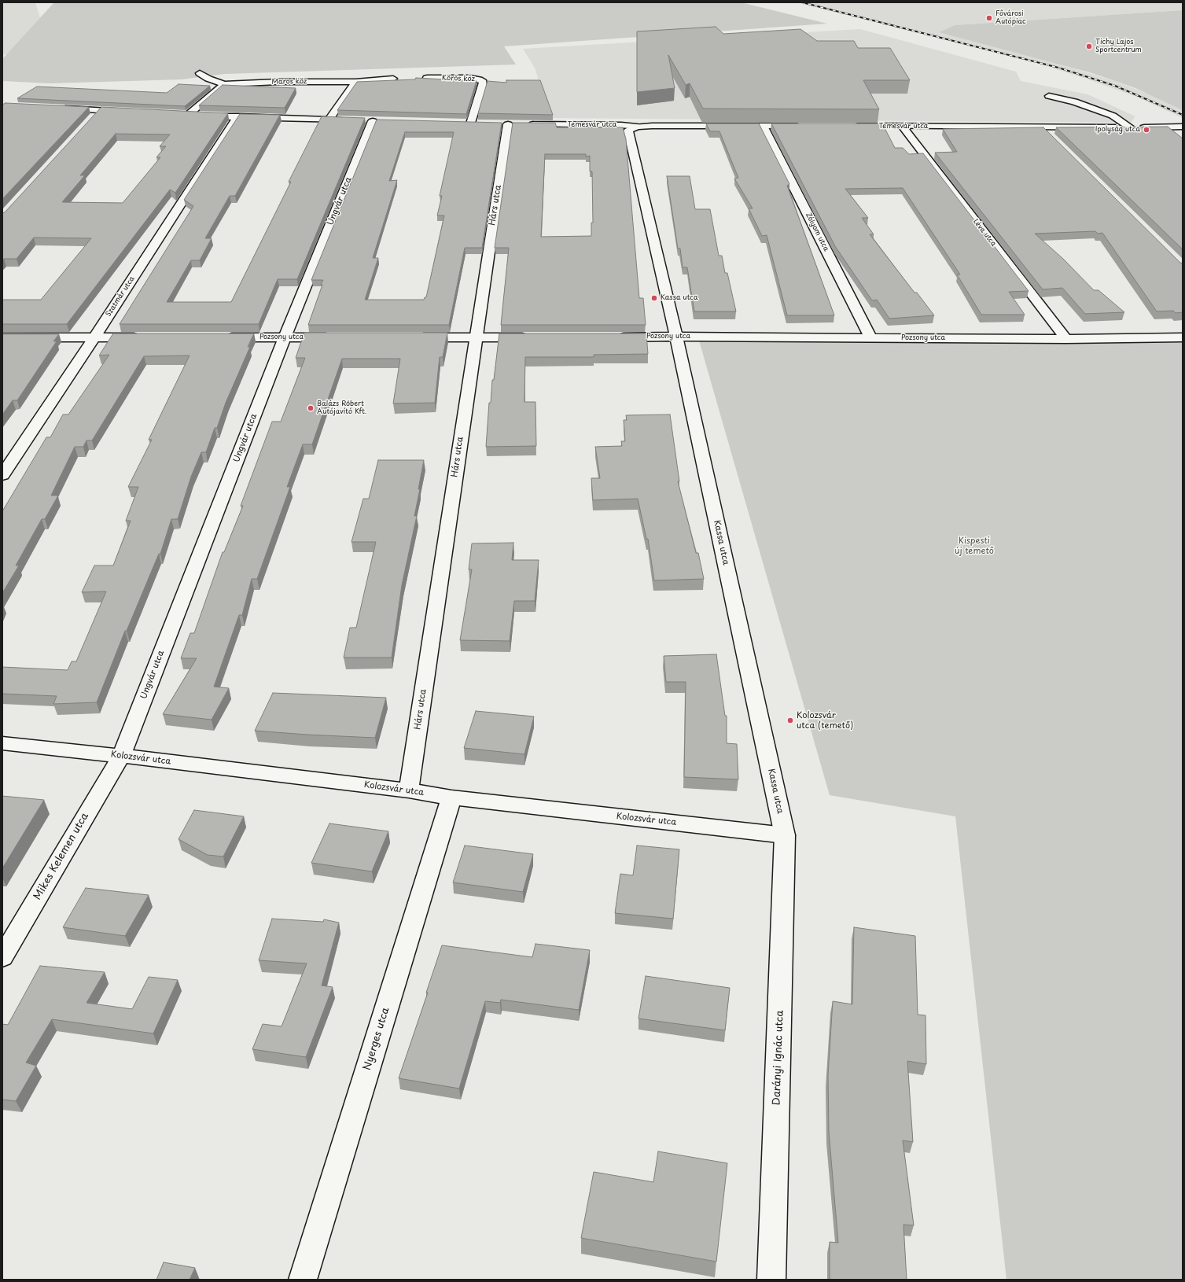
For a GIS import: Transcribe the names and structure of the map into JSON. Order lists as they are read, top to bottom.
{
  "streets": {
    "street": [
      "Körös köz",
      "Maros köz",
      "Temesvár utca",
      "Ungvár utca",
      "Hárs utca",
      "Zólyom utca",
      "Léva utca",
      "Szatmár utca",
      "Pozsony utca",
      "Kassa utca",
      "Kolozsvár utca",
      "Mikes Kelemen utca",
      "Nyerges utca",
      "Darányi Ignác utca"
    ]
  },
  "crossings": [
    ["Temesvár utca", "Hárs utca"],
    ["Temesvár utca", "Zólyom utca"],
    ["Temesvár utca", "Léva utca"],
    ["Temesvár utca", "Kassa utca"],
    ["Ungvár utca", "Pozsony utca"],
    ["Ungvár utca", "Kolozsvár utca"],
    ["Ungvár utca", "Mikes Kelemen utca"],
    ["Hárs utca", "Kolozsvár utca"],
    ["Zólyom utca", "Pozsony utca"],
    ["Léva utca", "Pozsony utca"],
    ["Pozsony utca", "Kassa utca"],
    ["Kassa utca", "Kolozsvár utca"],
    ["Kassa utca", "Darányi Ignác utca"],
    ["Kolozsvár utca", "Mikes Kelemen utca"],
    ["Kolozsvár utca", "Nyerges utca"],
    ["Kolozsvár utca", "Darányi Ignác utca"]
  ],
  "parks": ["Kispesti új temető"],
  "places": [
    "Fővárosi Autópiac",
    "Tichy Lajos Sportcentrum",
    "Ipolyság utca",
    "Kassa utca",
    "Balázs Róbert Autójavító Kft.",
    "Kolozsvár utca (temető)"
  ]
}
